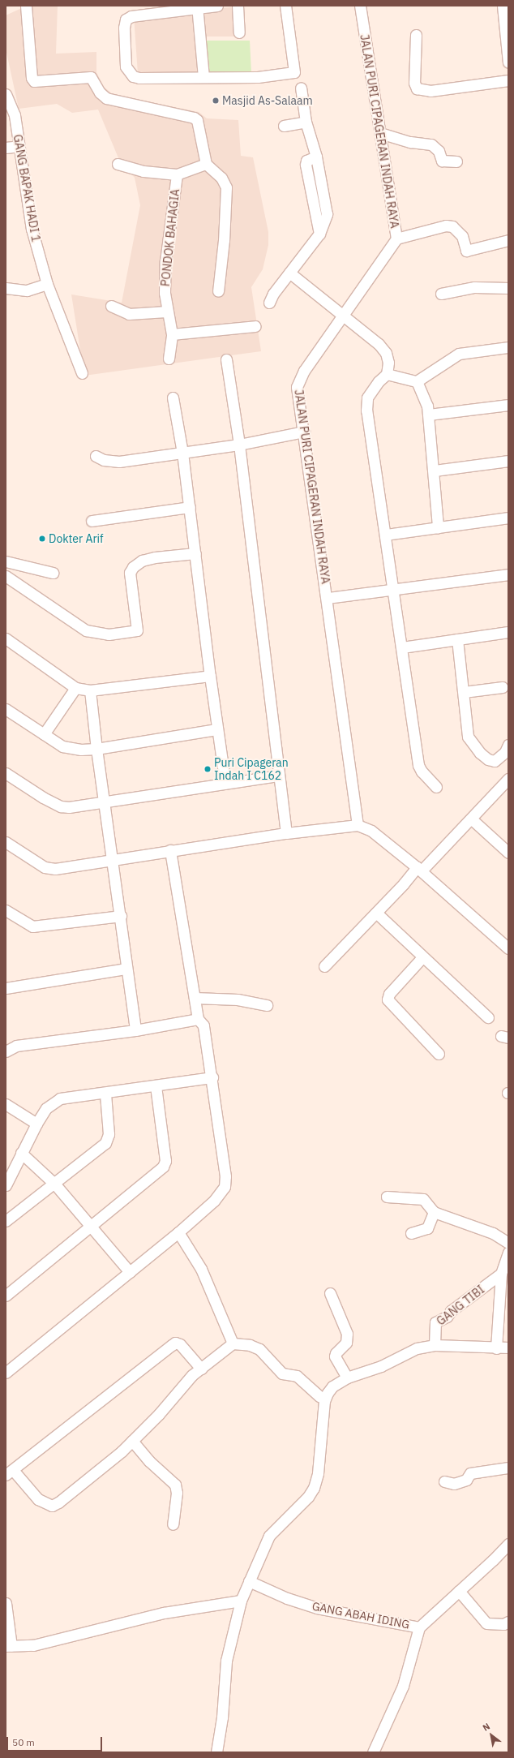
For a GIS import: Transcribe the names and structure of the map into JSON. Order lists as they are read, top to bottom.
{
  "streets": {
    "street": [
      "JALAN PURI CIPAGERAN INDAH RAYA",
      "GANG BAPAK HADI 1",
      "PONDOK BAHAGIA",
      "GANG TIBI",
      "GANG ABAH IDING"
    ]
  },
  "places": ["Masjid As-Salaam", "Dokter Arif", "Puri Cipageran Indah I C162"],
  "scale_bar": "50 m",
  "north": "top left"
}
